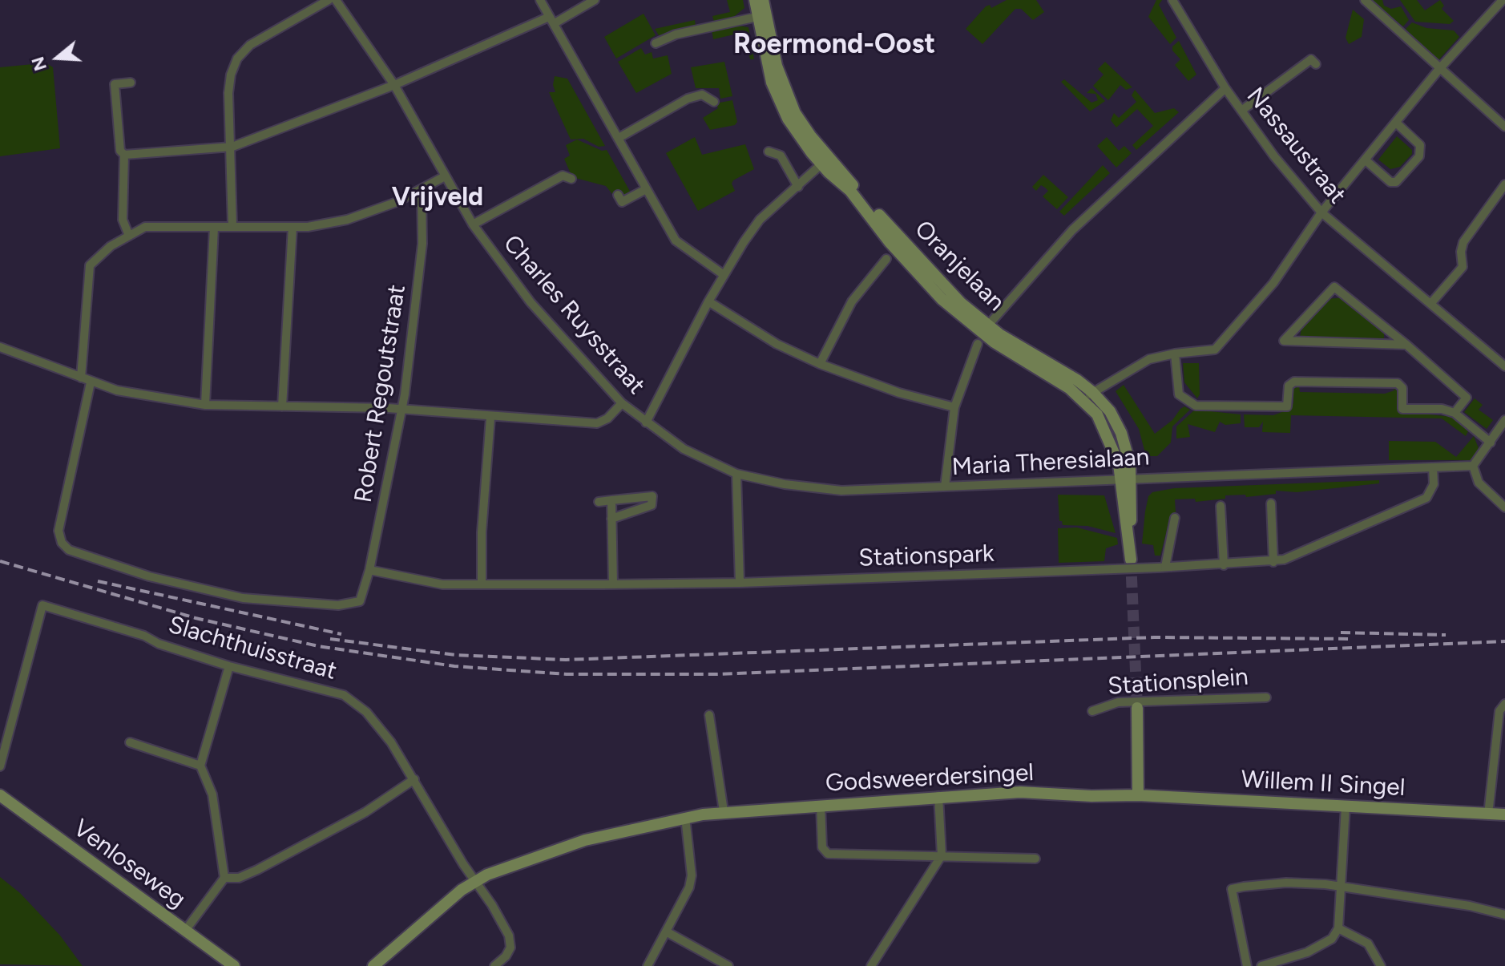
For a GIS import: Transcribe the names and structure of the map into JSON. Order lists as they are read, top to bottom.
{
  "streets": {
    "main road": [
      "Oranjelaan",
      "Stationsplein",
      "Godsweerdersingel",
      "Willem II Singel",
      "Venloseweg"
    ],
    "street": [
      "Nassaustraat",
      "Charles Ruysstraat",
      "Robert Regoutstraat",
      "Maria Theresialaan",
      "Stationspark",
      "Slachthuisstraat"
    ]
  },
  "crossings": [
    ["Oranjelaan", "Maria Theresialaan"],
    ["Charles Ruysstraat", "Maria Theresialaan"],
    ["Robert Regoutstraat", "Stationspark"],
    ["Maria Theresialaan", "Stationspark"],
    ["Slachthuisstraat", "Godsweerdersingel"],
    ["Stationsplein", "Godsweerdersingel"],
    ["Stationsplein", "Willem II Singel"],
    ["Godsweerdersingel", "Willem II Singel"]
  ],
  "districts": ["Roermond-Oost", "Vrijveld"],
  "north": "left"
}
